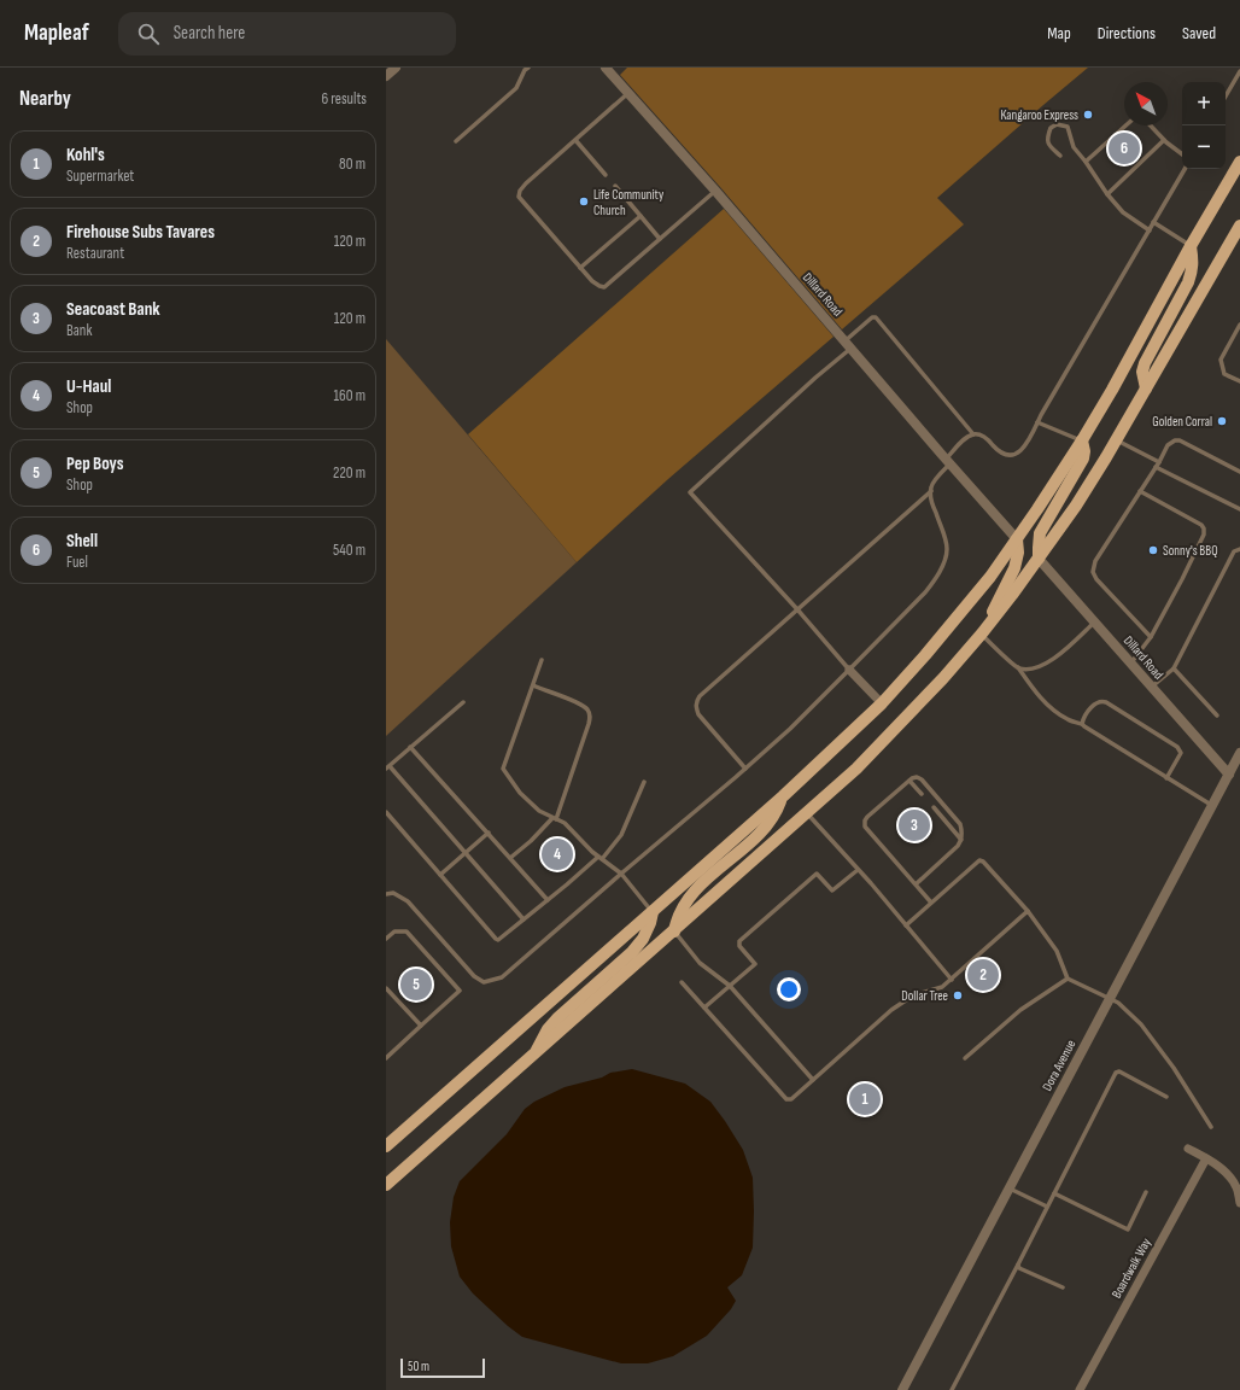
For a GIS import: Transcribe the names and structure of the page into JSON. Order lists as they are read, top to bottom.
{
  "streets": {
    "street": ["Dillard Road", "Dora Avenue", "Boardwalk Way"]
  },
  "crossings": [
    ["Dillard Road", "Dora Avenue"]
  ],
  "places": [
    "Kangaroo Express",
    "Life Community Church",
    "Golden Corral",
    "Sonny's BBQ",
    "Dollar Tree"
  ],
  "scale_bar": "50 m",
  "north": "top left",
  "page": {
    "header": "Mapleaf",
    "search": "Search here",
    "nav": ["Map", "Directions", "Saved"],
    "heading": ["Nearby", "6 results"],
    "map_buttons": ["+", "−"],
    "list": [
      {
        "mark": "1",
        "name": "Kohl's",
        "note": "Supermarket",
        "value": "80 m"
      },
      {
        "mark": "2",
        "name": "Firehouse Subs Tavares",
        "note": "Restaurant",
        "value": "120 m"
      },
      {
        "mark": "3",
        "name": "Seacoast Bank",
        "note": "Bank",
        "value": "120 m"
      },
      {
        "mark": "4",
        "name": "U-Haul",
        "note": "Shop",
        "value": "160 m"
      },
      {
        "mark": "5",
        "name": "Pep Boys",
        "note": "Shop",
        "value": "220 m"
      },
      {
        "mark": "6",
        "name": "Shell",
        "note": "Fuel",
        "value": "540 m"
      }
    ],
    "pins": [
      "6",
      "3",
      "4",
      "2",
      "5",
      "1"
    ],
    "scale": "50 m"
  }
}
